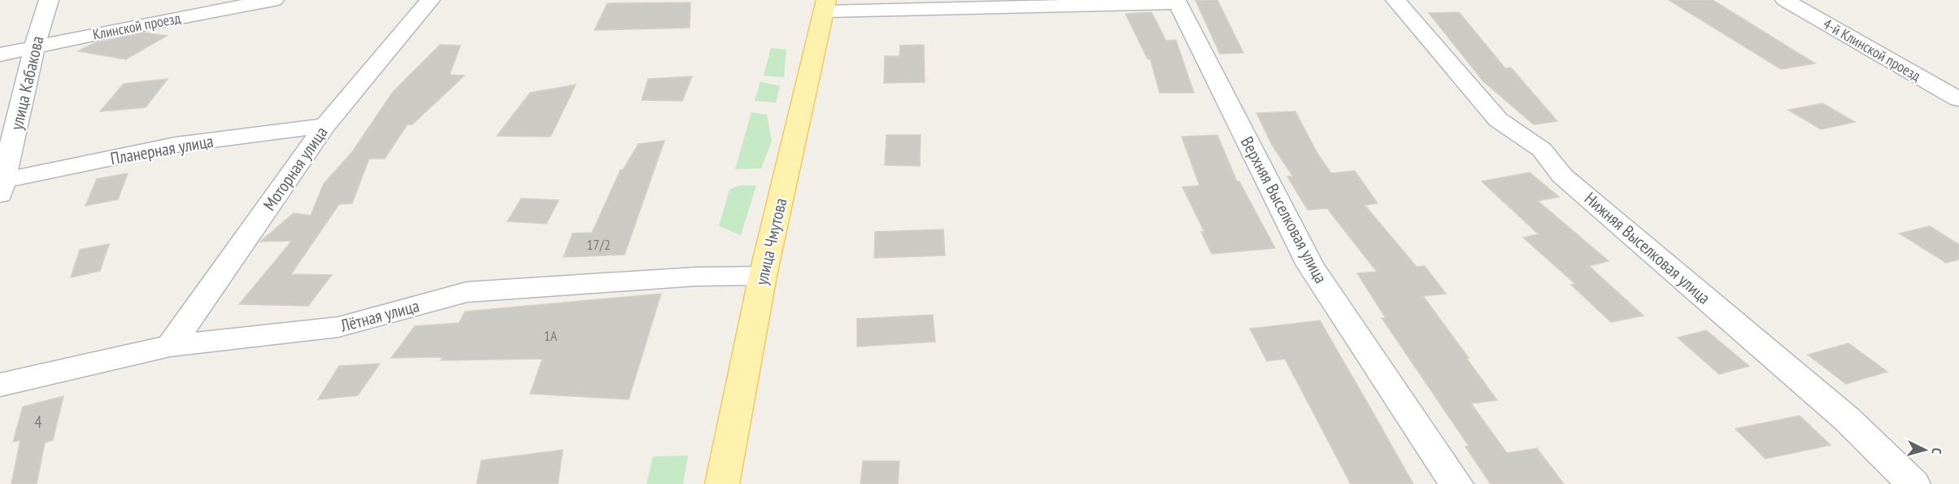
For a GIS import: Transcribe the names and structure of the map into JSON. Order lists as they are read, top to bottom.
{
  "streets": {
    "main road": ["улица Чмутова"],
    "street": [
      "Клинской проезд",
      "4-й Клинской проезд",
      "улица Кабакова",
      "Планерная улица",
      "Моторная улица",
      "Верхняя Выселковая улица",
      "Нижняя Выселковая улица",
      "Лётная улица"
    ]
  },
  "crossings": [
    ["Клинской проезд", "улица Кабакова"],
    ["улица Кабакова", "Планерная улица"],
    ["Планерная улица", "Моторная улица"],
    ["Моторная улица", "Лётная улица"],
    ["улица Чмутова", "Лётная улица"]
  ],
  "house_numbers": ["17/2", "1А", "4"],
  "north": "right"
}
